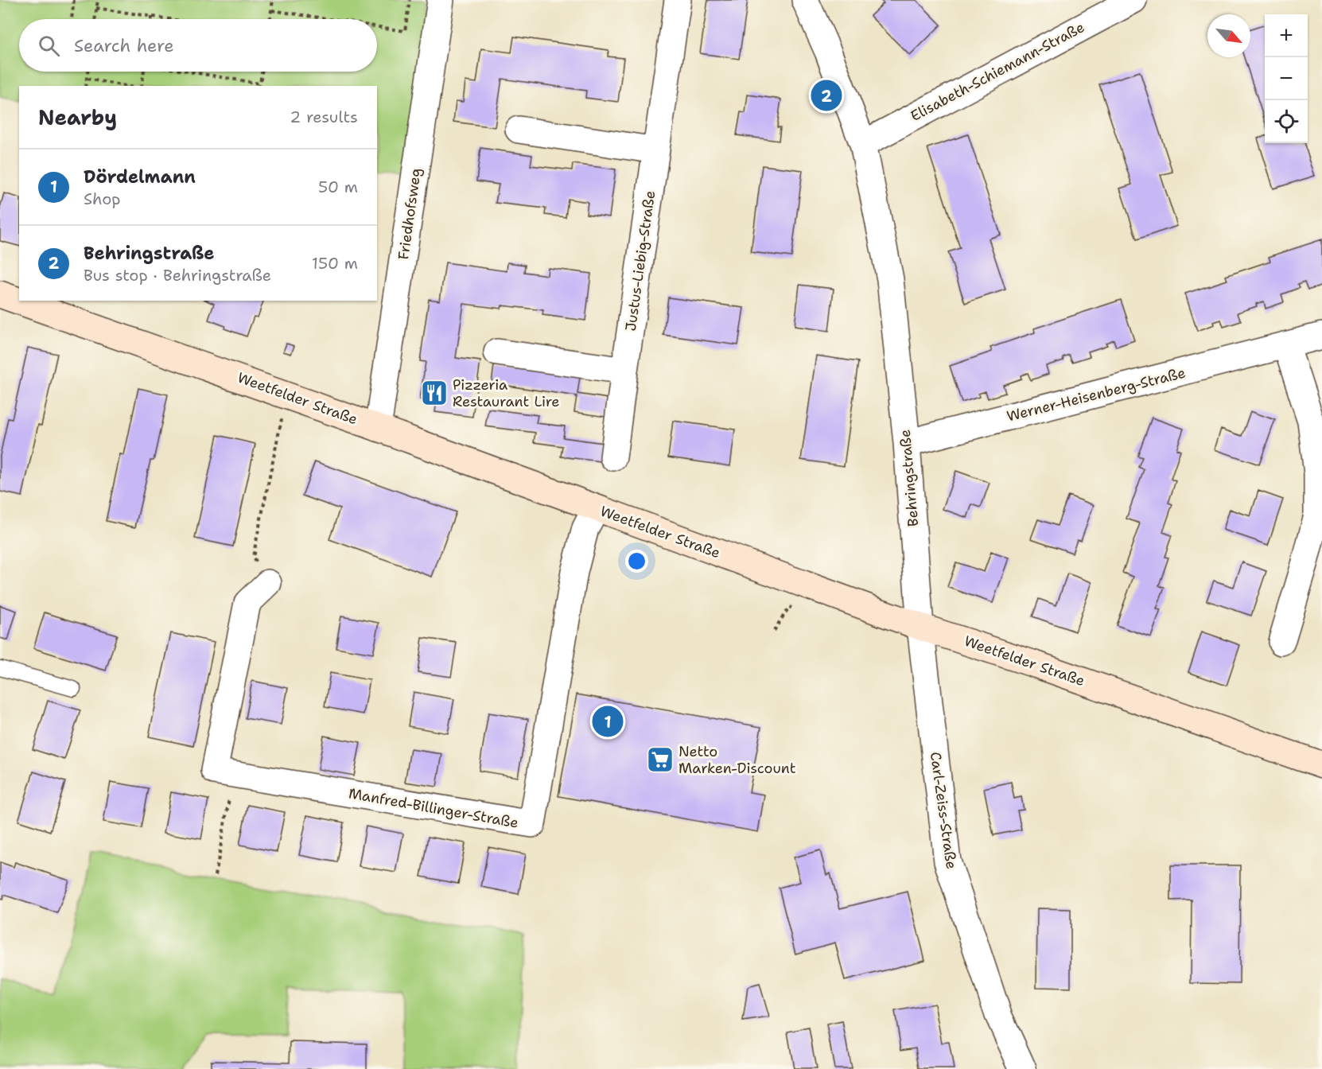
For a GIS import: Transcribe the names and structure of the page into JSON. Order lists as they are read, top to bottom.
{
  "streets": {
    "street": [
      "Elisabeth-Schiemann-Straße",
      "Friedhofsweg",
      "Justus-Liebig-Straße",
      "Werner-Heisenberg-Straße",
      "Weetfelder Straße",
      "Behringstraße",
      "Manfred-Billinger-Straße",
      "Carl-Zeiss-Straße"
    ]
  },
  "crossings": [
    ["Elisabeth-Schiemann-Straße", "Behringstraße"],
    ["Friedhofsweg", "Weetfelder Straße"],
    ["Werner-Heisenberg-Straße", "Behringstraße"],
    ["Weetfelder Straße", "Behringstraße"],
    ["Weetfelder Straße", "Manfred-Billinger-Straße"],
    ["Weetfelder Straße", "Carl-Zeiss-Straße"],
    ["Behringstraße", "Carl-Zeiss-Straße"]
  ],
  "places": {
    "restaurant": ["Pizzeria Restaurant Lire"],
    "supermarket": ["Netto Marken-Discount"]
  },
  "north": "bottom right",
  "page": {
    "map_buttons": ["+", "−"],
    "search": "Search here",
    "pins": ["2", "1"],
    "heading": ["Nearby", "2 results"],
    "list": [
      {
        "mark": "1",
        "name": "Dördelmann",
        "note": "Shop",
        "value": "50 m"
      },
      {
        "mark": "2",
        "name": "Behringstraße",
        "note": "Bus stop · Behringstraße",
        "value": "150 m"
      }
    ]
  }
}
